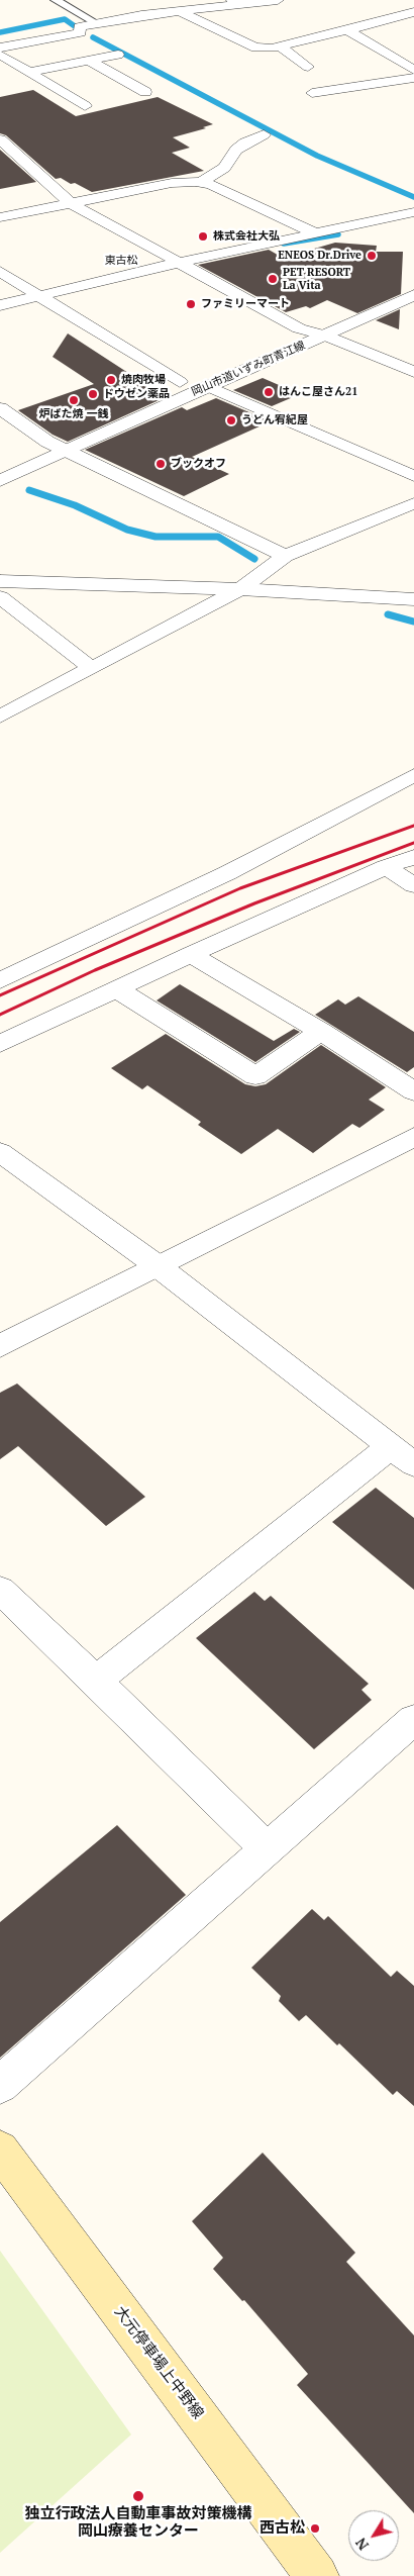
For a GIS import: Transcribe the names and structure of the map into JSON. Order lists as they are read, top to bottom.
{
  "streets": {
    "main road": ["大元停車場上中野線"],
    "street": ["岡山市道いずみ町青江線"]
  },
  "districts": ["東古松"],
  "places": [
    "株式会社大弘",
    "ENEOS Dr.Drive",
    "PET RESORT La Vita",
    "ファミリーマート",
    "焼肉牧場",
    "はんこ屋さん21",
    "ドウゼン薬品",
    "炉ばた焼 一銭",
    "うどん宥紀屋",
    "ブックオフ",
    "独立行政法人自動車事故対策機構 岡山療養センター",
    "西古松"
  ],
  "north": "bottom left"
}
